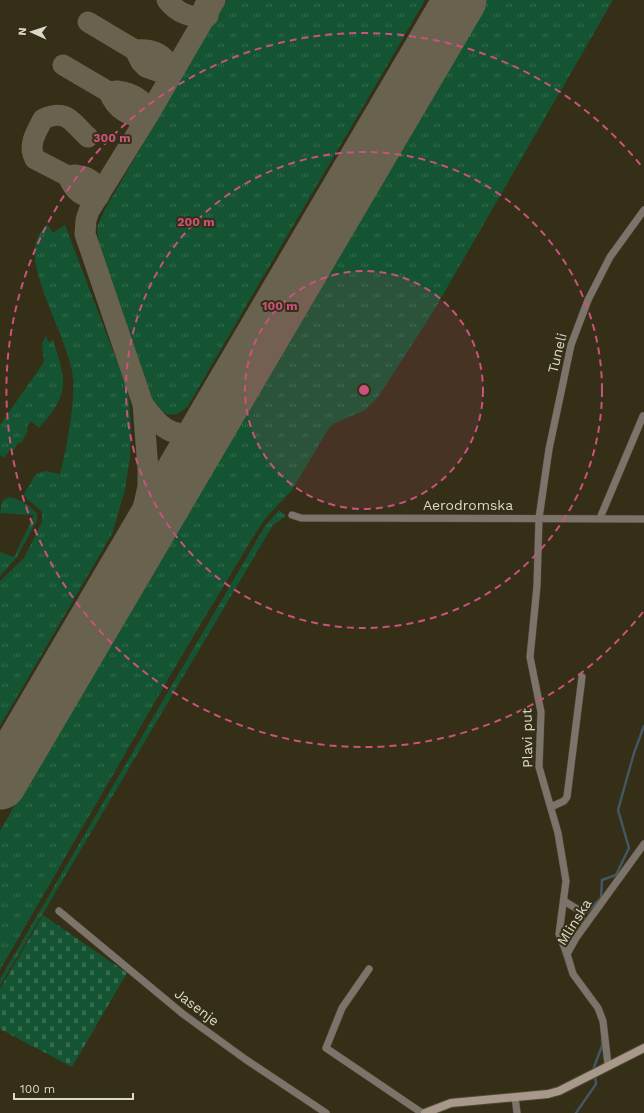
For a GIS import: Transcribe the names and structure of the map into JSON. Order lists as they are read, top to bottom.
{
  "streets": {
    "street": [
      "Tuneli",
      "Aerodromska",
      "Plavi put",
      "Mlinska",
      "Jasenje"
    ]
  },
  "crossings": [
    ["Tuneli", "Aerodromska"],
    ["Tuneli", "Plavi put"],
    ["Aerodromska", "Plavi put"],
    ["Plavi put", "Mlinska"]
  ],
  "scale_bar": "100 m",
  "north": "left",
  "rings": ["300 m", "200 m", "100 m"]
}
